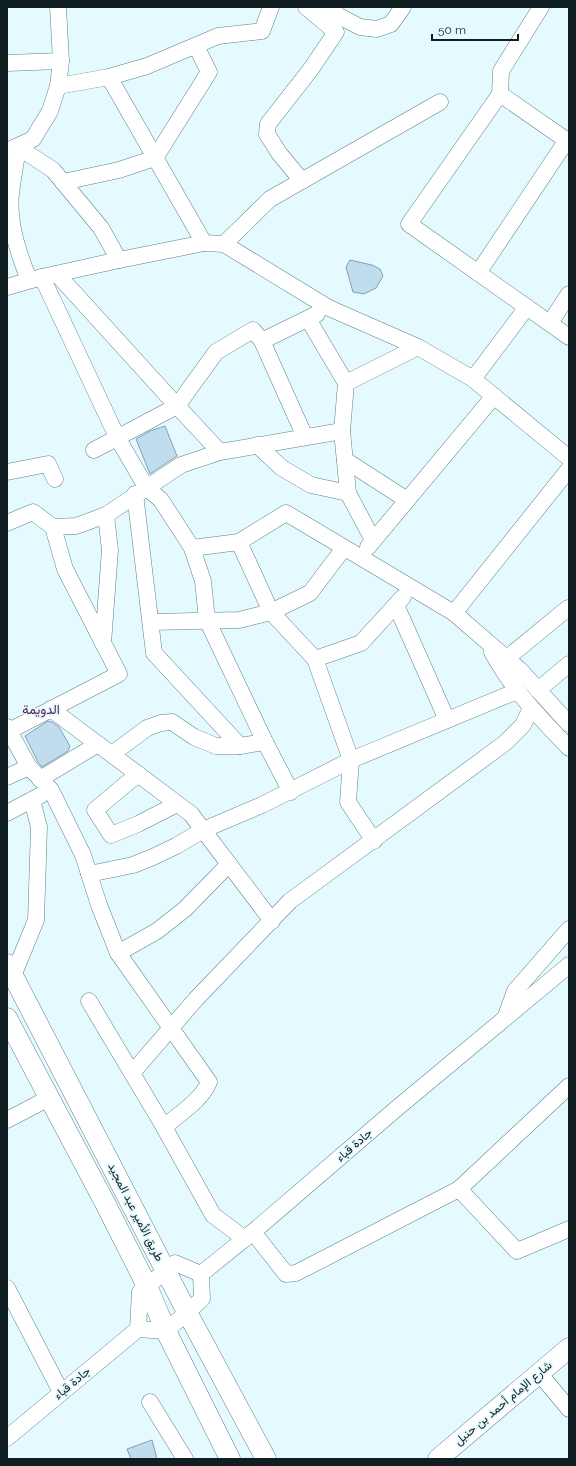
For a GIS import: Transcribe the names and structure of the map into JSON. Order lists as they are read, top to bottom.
{
  "streets": {
    "main road": ["طريق الأمير عبد المجيد", "شارع الإمام أحمد بن حنبل"],
    "street": ["جادة قباء"]
  },
  "districts": ["الدويمة"],
  "scale_bar": "50 m"
}
